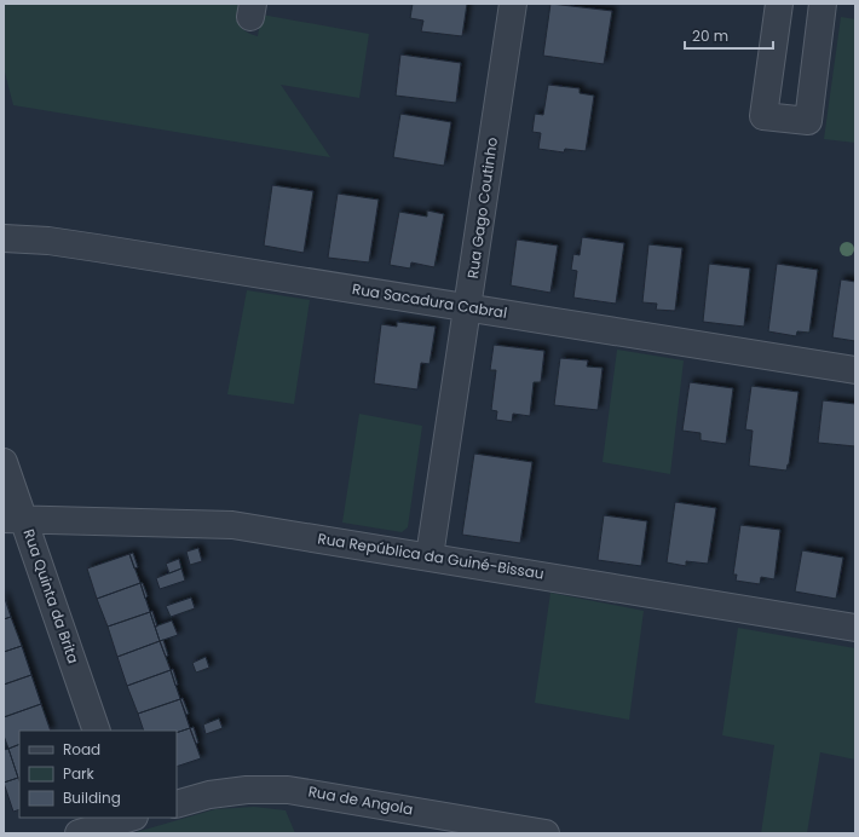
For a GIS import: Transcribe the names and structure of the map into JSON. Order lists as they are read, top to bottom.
{
  "streets": {
    "street": [
      "Rua Gago Coutinho",
      "Rua Sacadura Cabral",
      "Rua República da Guiné-Bissau",
      "Rua Quinta da Brita",
      "Rua de Angola"
    ]
  },
  "crossings": [
    ["Rua Gago Coutinho", "Rua Sacadura Cabral"],
    ["Rua Gago Coutinho", "Rua República da Guiné-Bissau"],
    ["Rua República da Guiné-Bissau", "Rua Quinta da Brita"]
  ],
  "legend": ["Road", "Park", "Building"],
  "scale_bar": "20 m"
}
